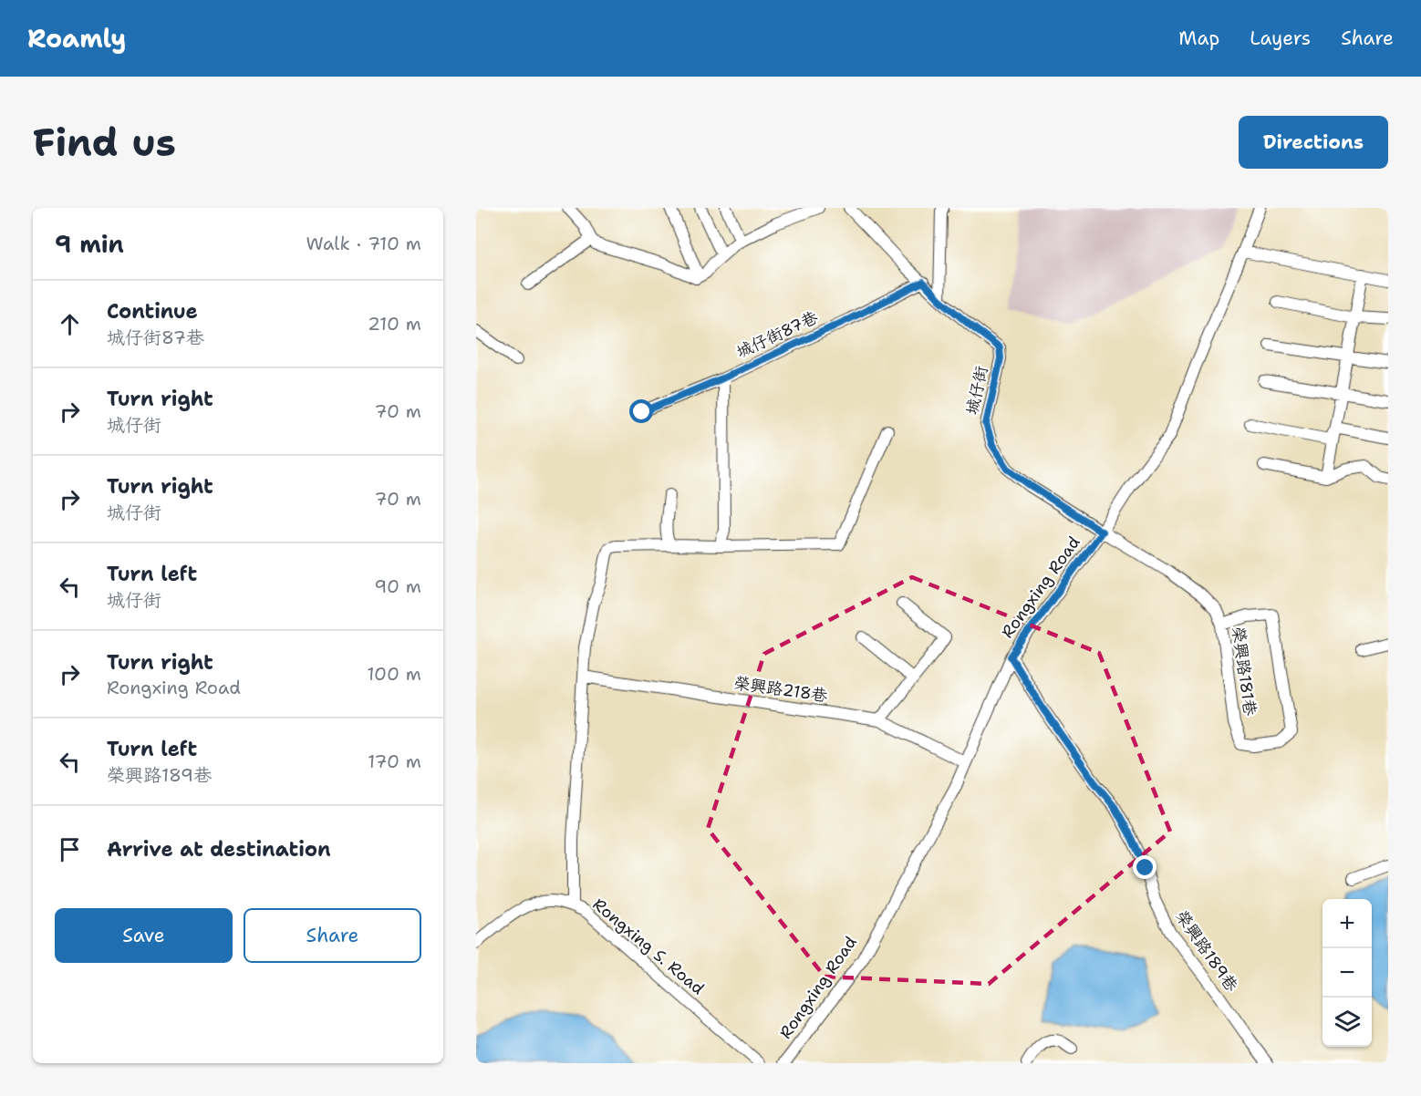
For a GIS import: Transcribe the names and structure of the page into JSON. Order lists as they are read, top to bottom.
{
  "streets": {
    "street": [
      "城仔街87巷",
      "城仔街",
      "Rongxing Road",
      "榮興路181巷",
      "榮興路218巷",
      "Rongxing S. Road",
      "榮興路189巷"
    ]
  },
  "crossings": [
    ["城仔街87巷", "城仔街"],
    ["城仔街", "Rongxing Road"],
    ["城仔街", "榮興路181巷"],
    ["Rongxing Road", "榮興路181巷"],
    ["Rongxing Road", "榮興路218巷"],
    ["Rongxing Road", "榮興路189巷"]
  ],
  "page": {
    "header": "Roamly",
    "nav": ["Map", "Layers", "Share"],
    "buttons": [
      "Directions",
      ["Save", "Share"]
    ],
    "title": "Find us",
    "heading": ["9 min", "Walk · 710 m"],
    "list": [
      ["Continue", "城仔街87巷", "210 m"],
      ["Turn right", "城仔街", "70 m"],
      ["Turn right", "城仔街", "70 m"],
      ["Turn left", "城仔街", "90 m"],
      ["Turn right", "Rongxing Road", "100 m"],
      ["Turn left", "榮興路189巷", "170 m"],
      "Arrive at destination"
    ],
    "map_buttons": ["+", "−"]
  }
}
